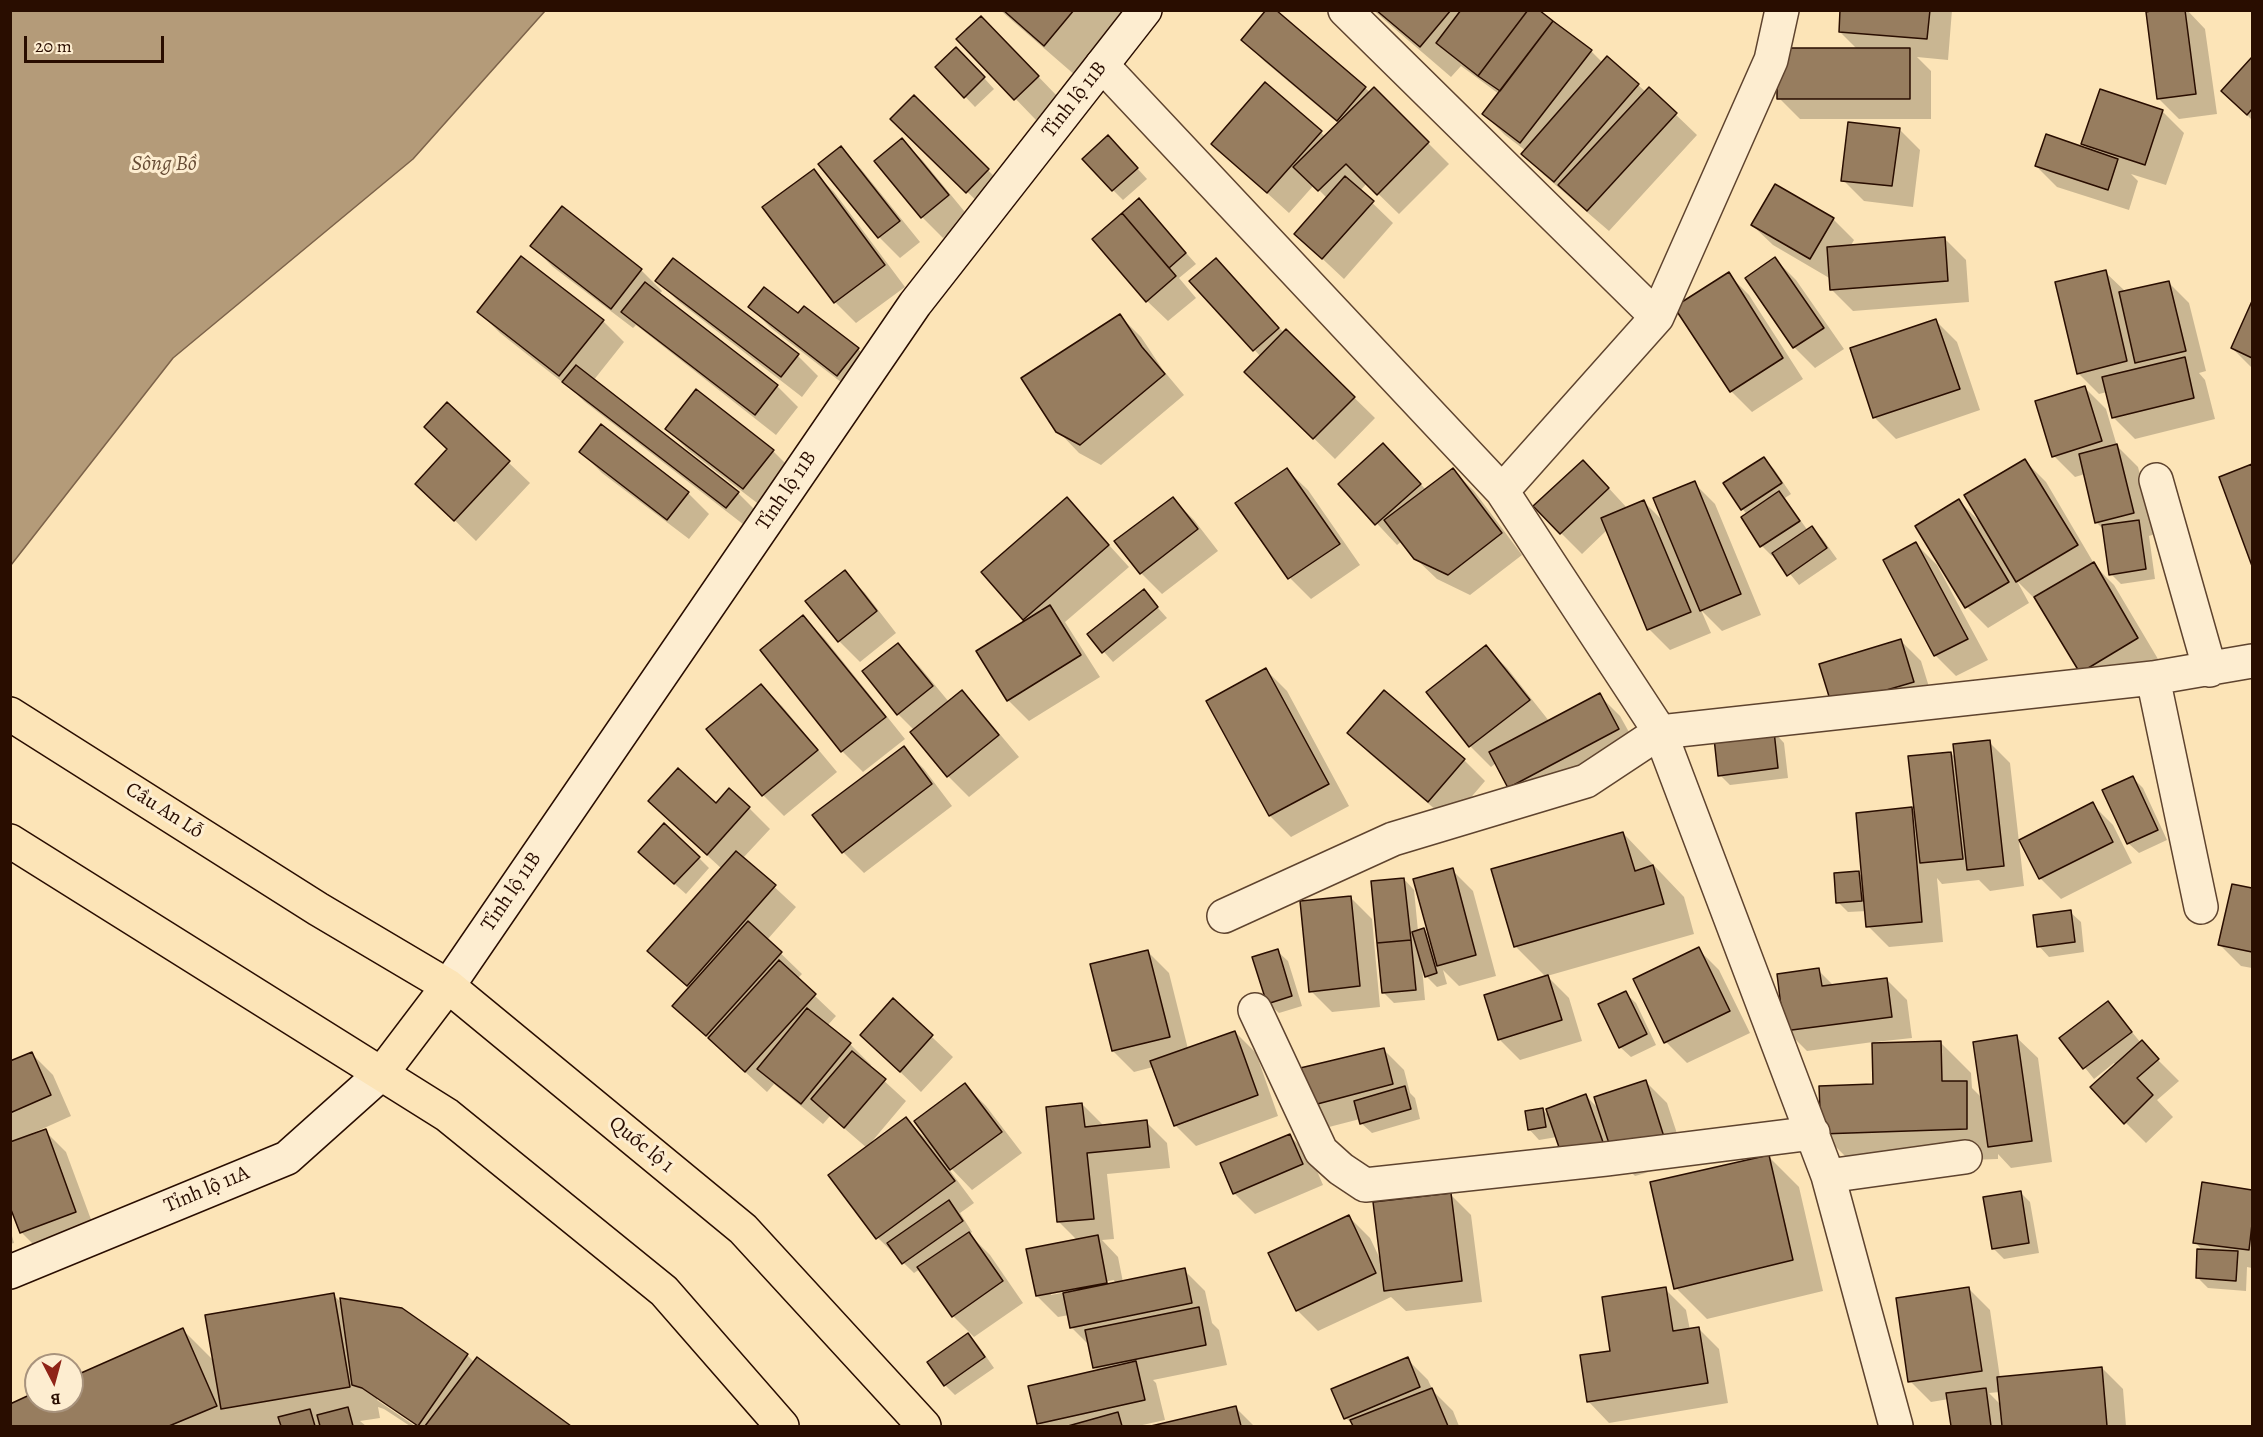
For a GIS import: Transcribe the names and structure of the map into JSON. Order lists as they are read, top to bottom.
{
  "streets": {
    "highway": ["Cầu An Lỗ", "Quốc lộ 1"],
    "street": ["Tỉnh lộ 11B", "Tỉnh lộ 11A"]
  },
  "crossings": [
    ["Tỉnh lộ 11B", "Quốc lộ 1"],
    ["Cầu An Lỗ", "Quốc lộ 1"]
  ],
  "water": ["Sông Bồ"],
  "scale_bar": "20 m",
  "north": "bottom"
}
